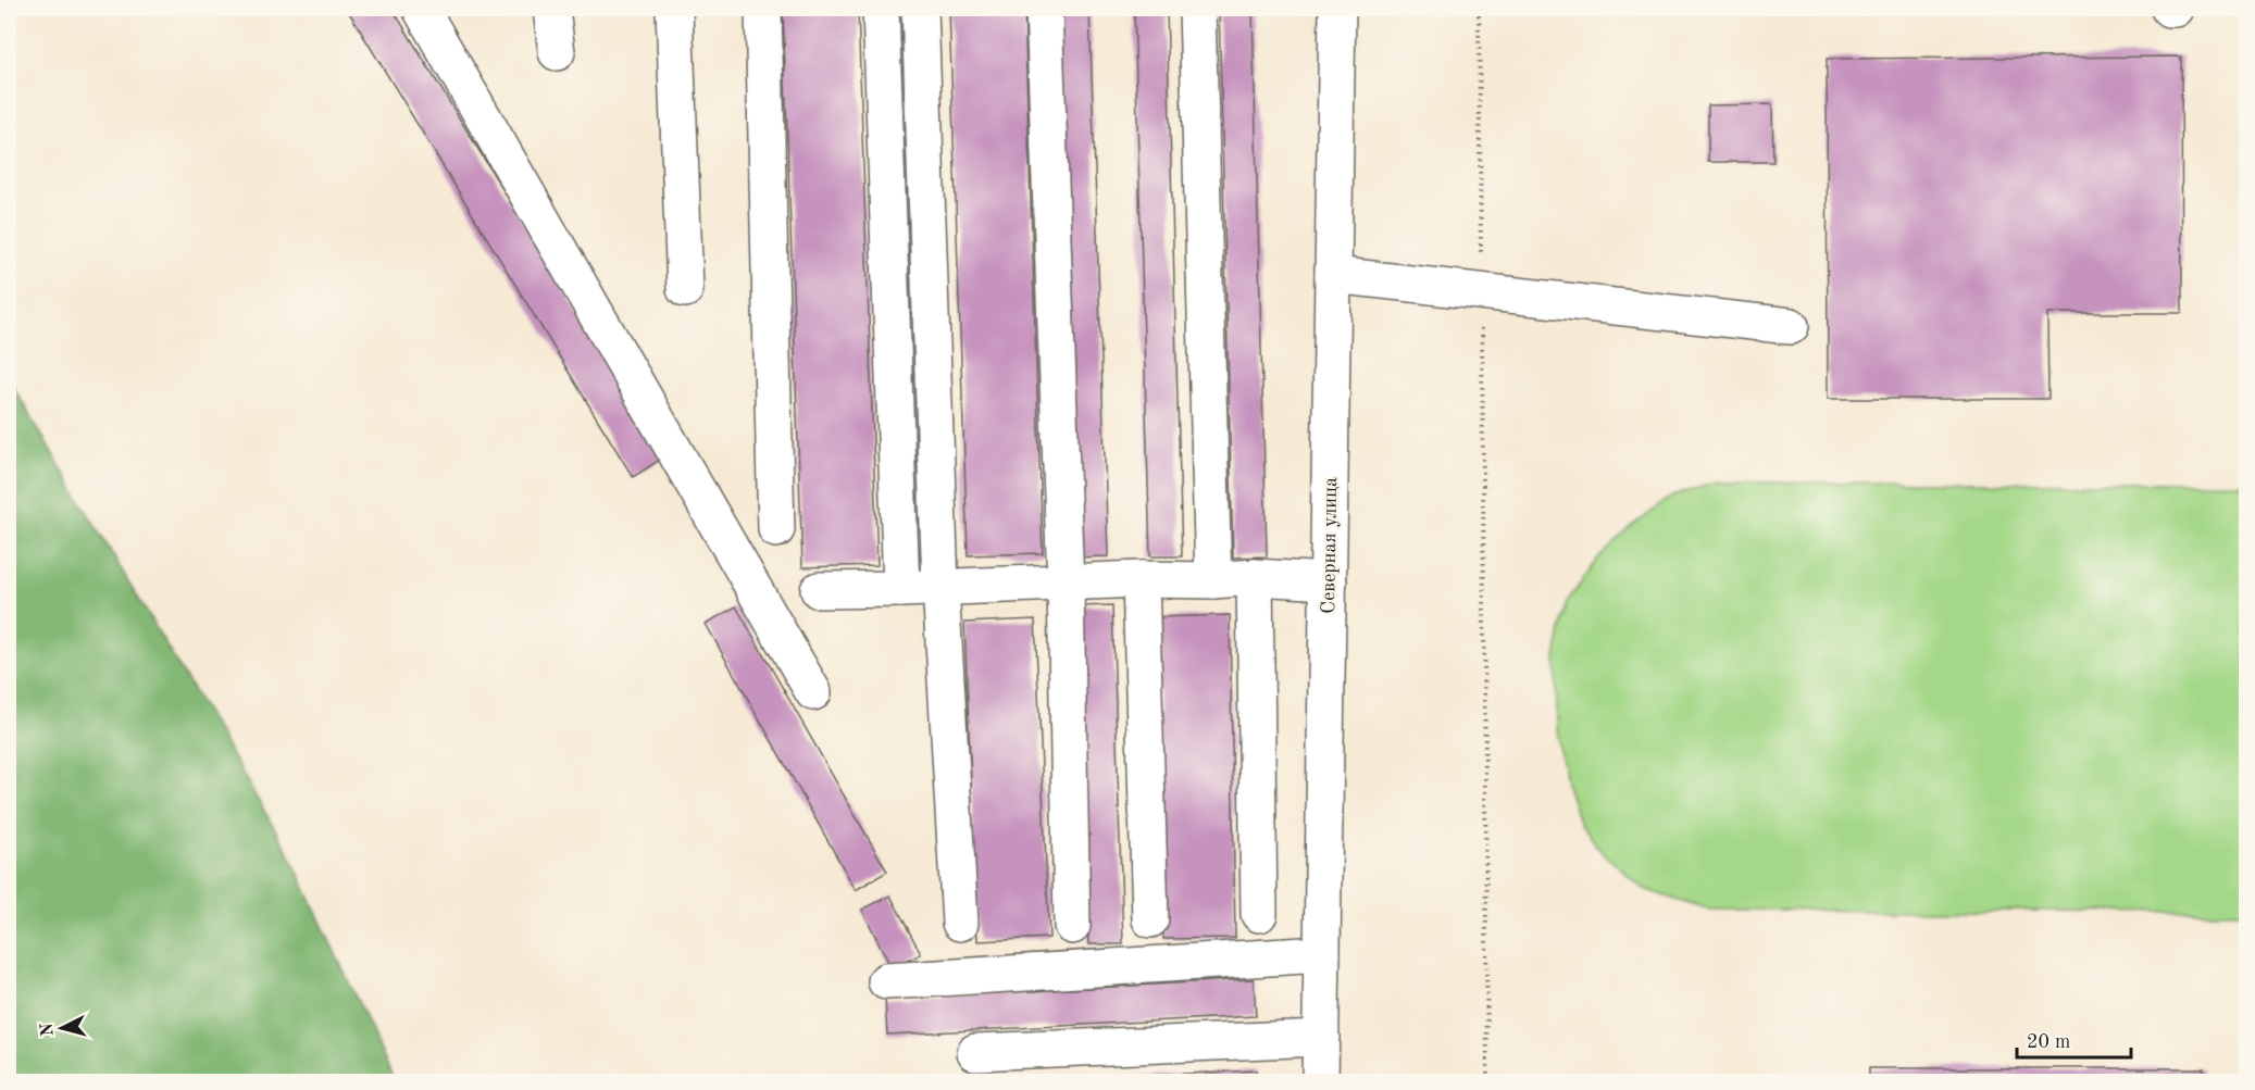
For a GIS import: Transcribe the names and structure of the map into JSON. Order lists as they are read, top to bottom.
{
  "streets": {
    "street": ["Северная улица"]
  },
  "scale_bar": "20 m",
  "north": "left"
}
